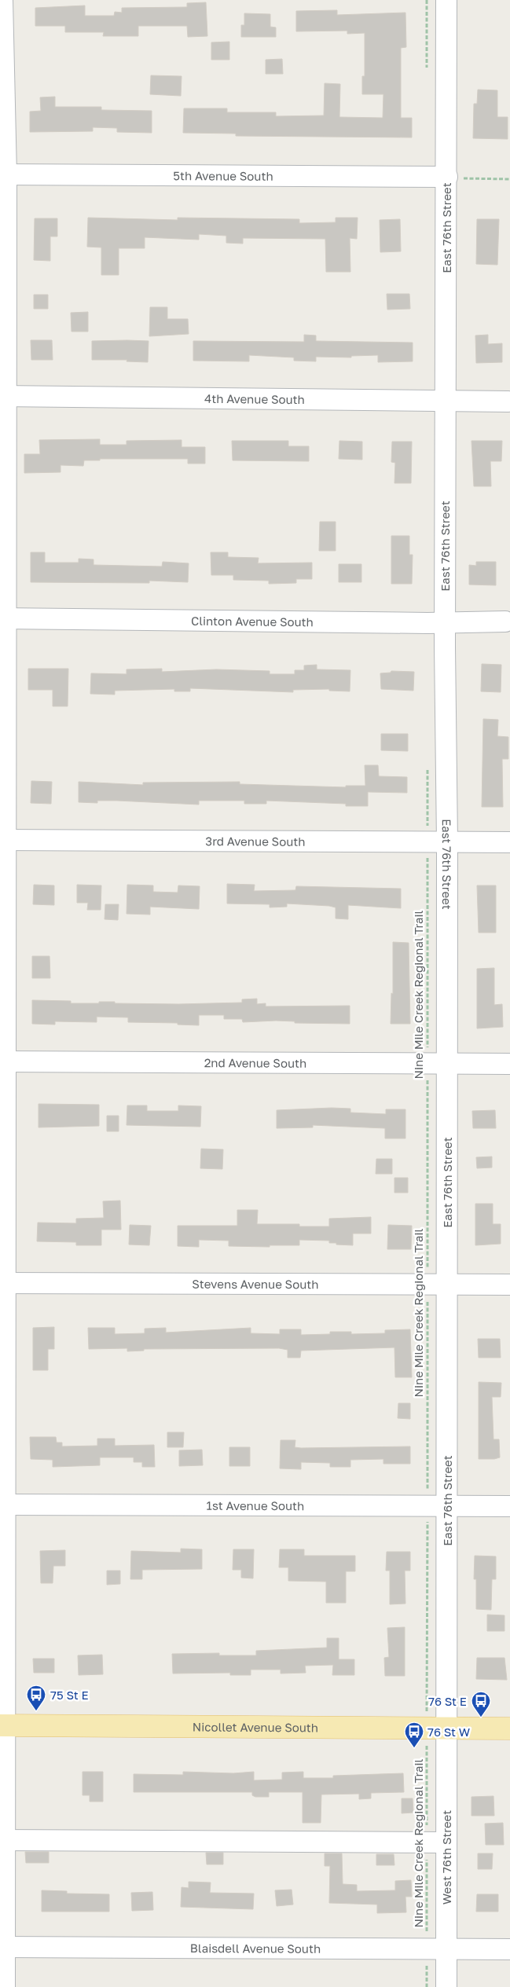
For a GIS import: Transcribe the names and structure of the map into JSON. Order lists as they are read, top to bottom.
{
  "streets": {
    "main road": ["Nicollet Avenue South"],
    "street": [
      "5th Avenue South",
      "East 76th Street",
      "4th Avenue South",
      "Clinton Avenue South",
      "3rd Avenue South",
      "2nd Avenue South",
      "Stevens Avenue South",
      "1st Avenue South",
      "West 76th Street",
      "Blaisdell Avenue South"
    ],
    "path": ["Nine Mile Creek Regional Trail"]
  },
  "crossings": [
    ["5th Avenue South", "East 76th Street"],
    ["East 76th Street", "4th Avenue South"],
    ["East 76th Street", "Clinton Avenue South"],
    ["East 76th Street", "3rd Avenue South"],
    ["East 76th Street", "Nine Mile Creek Regional Trail"],
    ["East 76th Street", "2nd Avenue South"],
    ["East 76th Street", "Stevens Avenue South"],
    ["East 76th Street", "1st Avenue South"],
    ["East 76th Street", "Nicollet Avenue South"],
    ["East 76th Street", "West 76th Street"],
    ["3rd Avenue South", "Nine Mile Creek Regional Trail"],
    ["Nine Mile Creek Regional Trail", "2nd Avenue South"],
    ["Nine Mile Creek Regional Trail", "Stevens Avenue South"],
    ["Nine Mile Creek Regional Trail", "1st Avenue South"],
    ["Nine Mile Creek Regional Trail", "Nicollet Avenue South"],
    ["Nine Mile Creek Regional Trail", "West 76th Street"],
    ["Nine Mile Creek Regional Trail", "Blaisdell Avenue South"],
    ["Nicollet Avenue South", "West 76th Street"],
    ["West 76th Street", "Blaisdell Avenue South"]
  ],
  "places": {
    "bus stop": ["75 St E", "76 St E", "76 St W"]
  }
}
